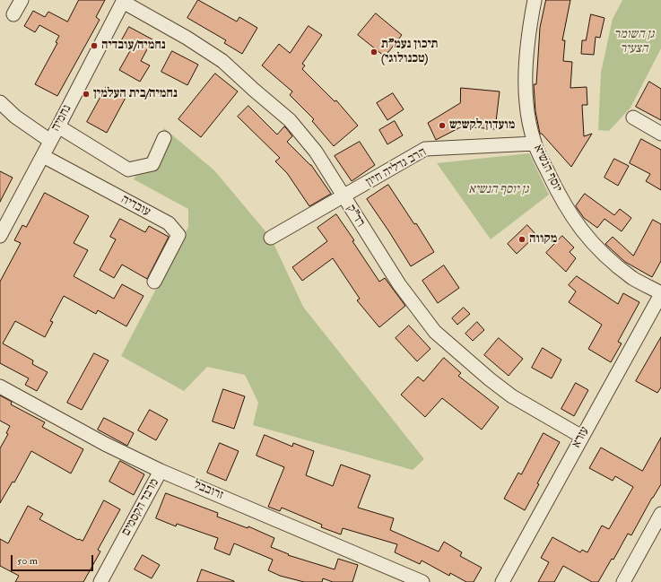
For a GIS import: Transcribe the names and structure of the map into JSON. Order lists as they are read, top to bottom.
{
  "streets": {
    "street": [
      "נחמיה",
      "הרב גדליה חיון",
      "יוסף הנשיא",
      "עובדיה",
      "רד\"ק",
      "עזרא",
      "זרובבל",
      "מרבד הקסמים"
    ]
  },
  "crossings": [
    ["נחמיה", "עובדיה"],
    ["נחמיה", "רד\"ק"],
    ["הרב גדליה חיון", "יוסף הנשיא"],
    ["הרב גדליה חיון", "רד\"ק"],
    ["יוסף הנשיא", "עזרא"],
    ["רד\"ק", "עזרא"],
    ["זרובבל", "מרבד הקסמים"]
  ],
  "parks": ["גן השומר הצעיר", "גן יוסף הנשיא"],
  "places": [
    "נחמיה/עובדיה",
    "תיכון נעמ\"ת (טכנולוגי)",
    "נחמיה/בית העלמין",
    "מועדון לקשיש",
    "מקווה"
  ],
  "scale_bar": "50 m"
}
